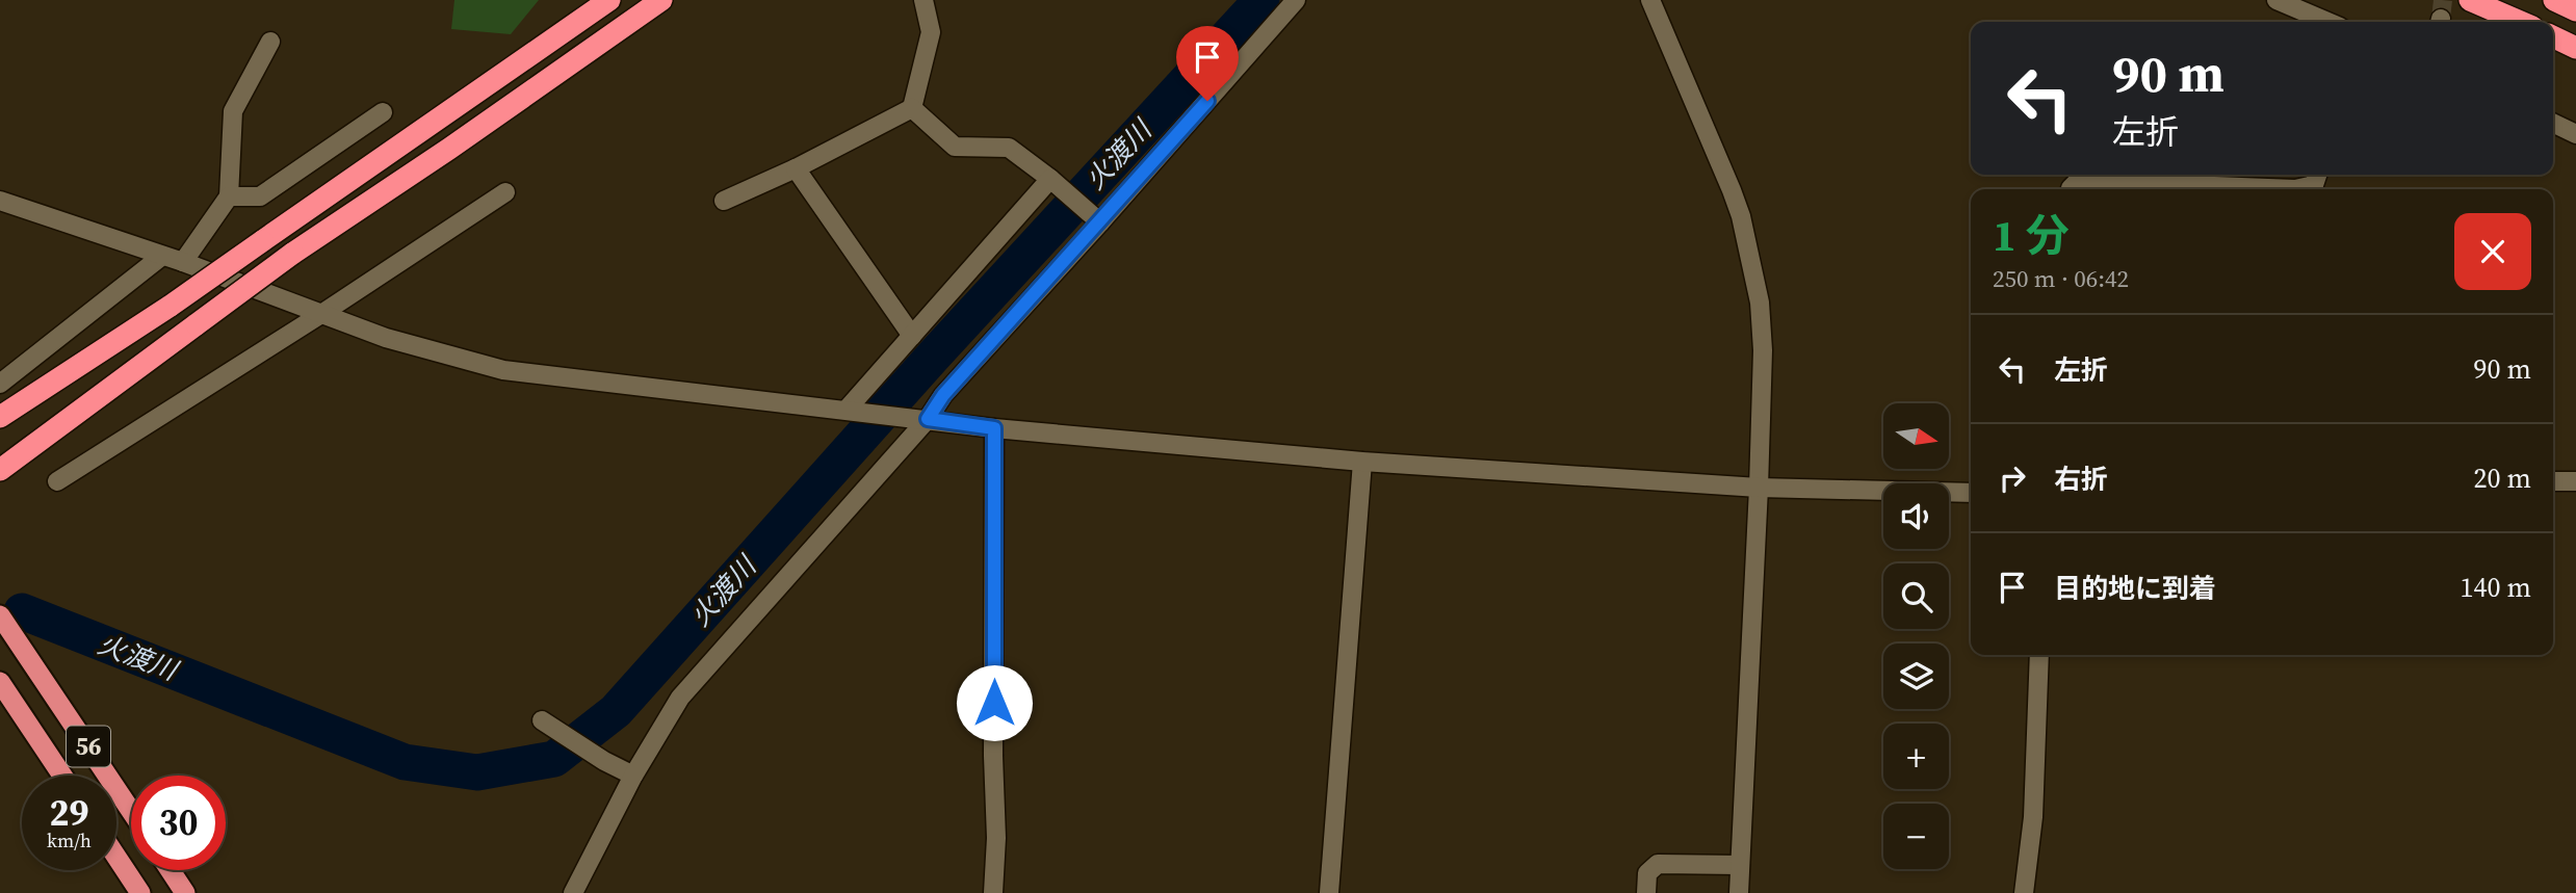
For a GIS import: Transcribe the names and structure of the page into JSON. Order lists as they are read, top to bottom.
{
  "streets": {
    "highway": ["56"]
  },
  "water": ["火渡川"],
  "north": "right",
  "page": {
    "turn": ["90 m", "左折"],
    "heading": ["1 分", "250 m · 06:42"],
    "list": [
      {
        "name": "左折",
        "value": "90 m"
      },
      {
        "name": "右折",
        "value": "20 m"
      },
      {
        "name": "目的地に到着",
        "value": "140 m"
      }
    ],
    "map_buttons": ["+", "−"],
    "speed": "29 km/h",
    "limit": "30"
  }
}
